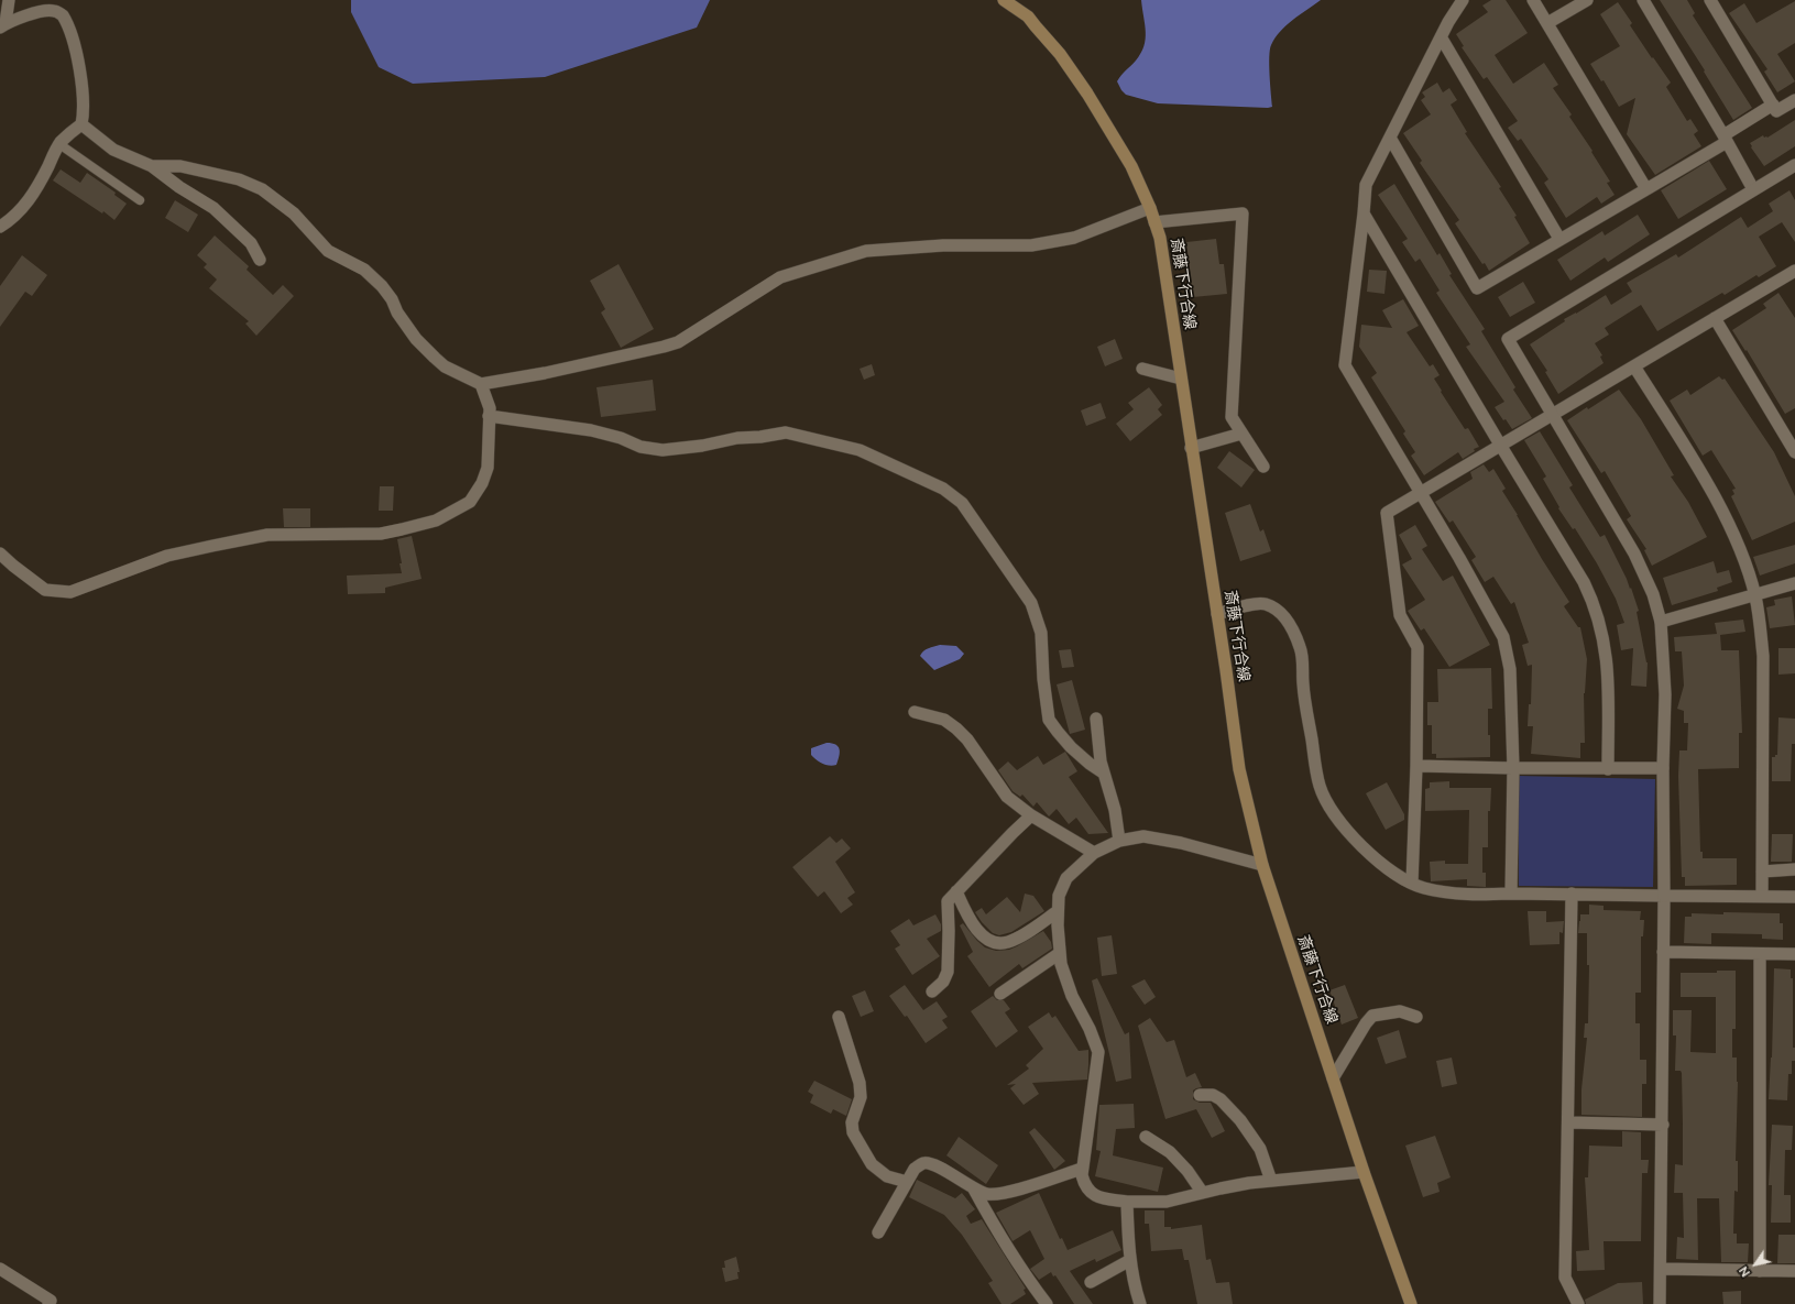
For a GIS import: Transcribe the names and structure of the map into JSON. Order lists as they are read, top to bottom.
{
  "streets": {
    "main road": ["斎藤下行合線"]
  },
  "north": "bottom left"
}
